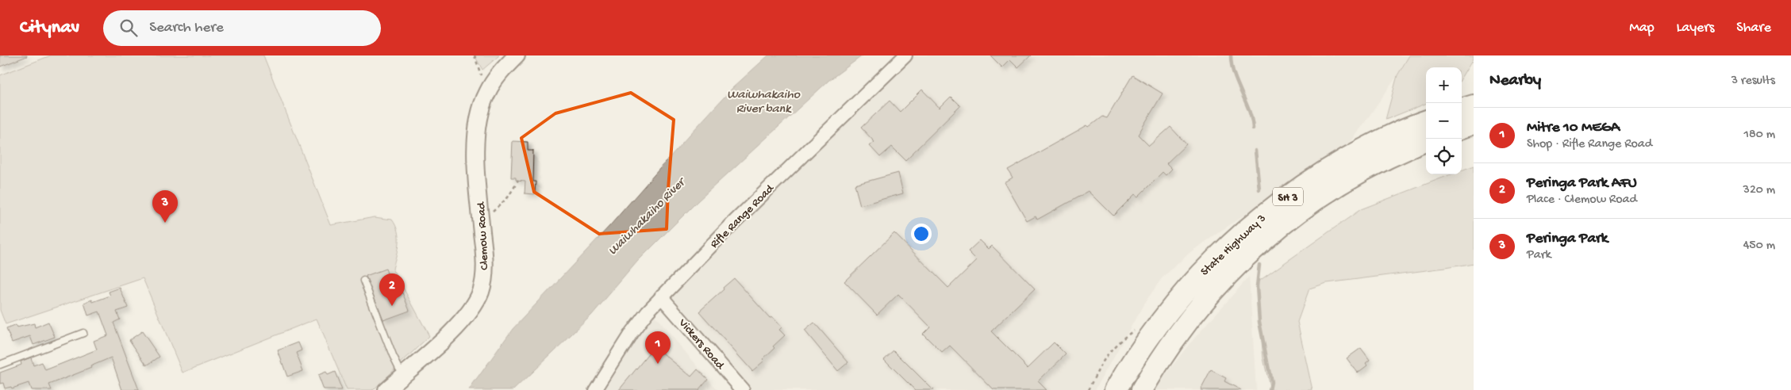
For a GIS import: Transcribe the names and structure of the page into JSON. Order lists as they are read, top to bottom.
{
  "streets": {
    "highway": ["SH 3", "State Highway 3"],
    "street": ["Rifle Range Road", "Clemow Road", "Vickers Road"]
  },
  "crossings": [
    ["Rifle Range Road", "Vickers Road"]
  ],
  "water": ["Waiwhakaiho River bank", "Waiwhakaiho River"],
  "page": {
    "header": "Citynav",
    "search": "Search here",
    "nav": ["Map", "Layers", "Share"],
    "heading": ["Nearby", "3 results"],
    "map_buttons": ["+", "−"],
    "list": [
      {
        "mark": "1",
        "name": "Mitre 10 MEGA",
        "note": "Shop · Rifle Range Road",
        "value": "180 m"
      },
      {
        "mark": "2",
        "name": "Peringa Park AFU",
        "note": "Place · Clemow Road",
        "value": "320 m"
      },
      {
        "mark": "3",
        "name": "Peringa Park",
        "note": "Park",
        "value": "450 m"
      }
    ],
    "pins": ["3", "2", "1"]
  }
}
